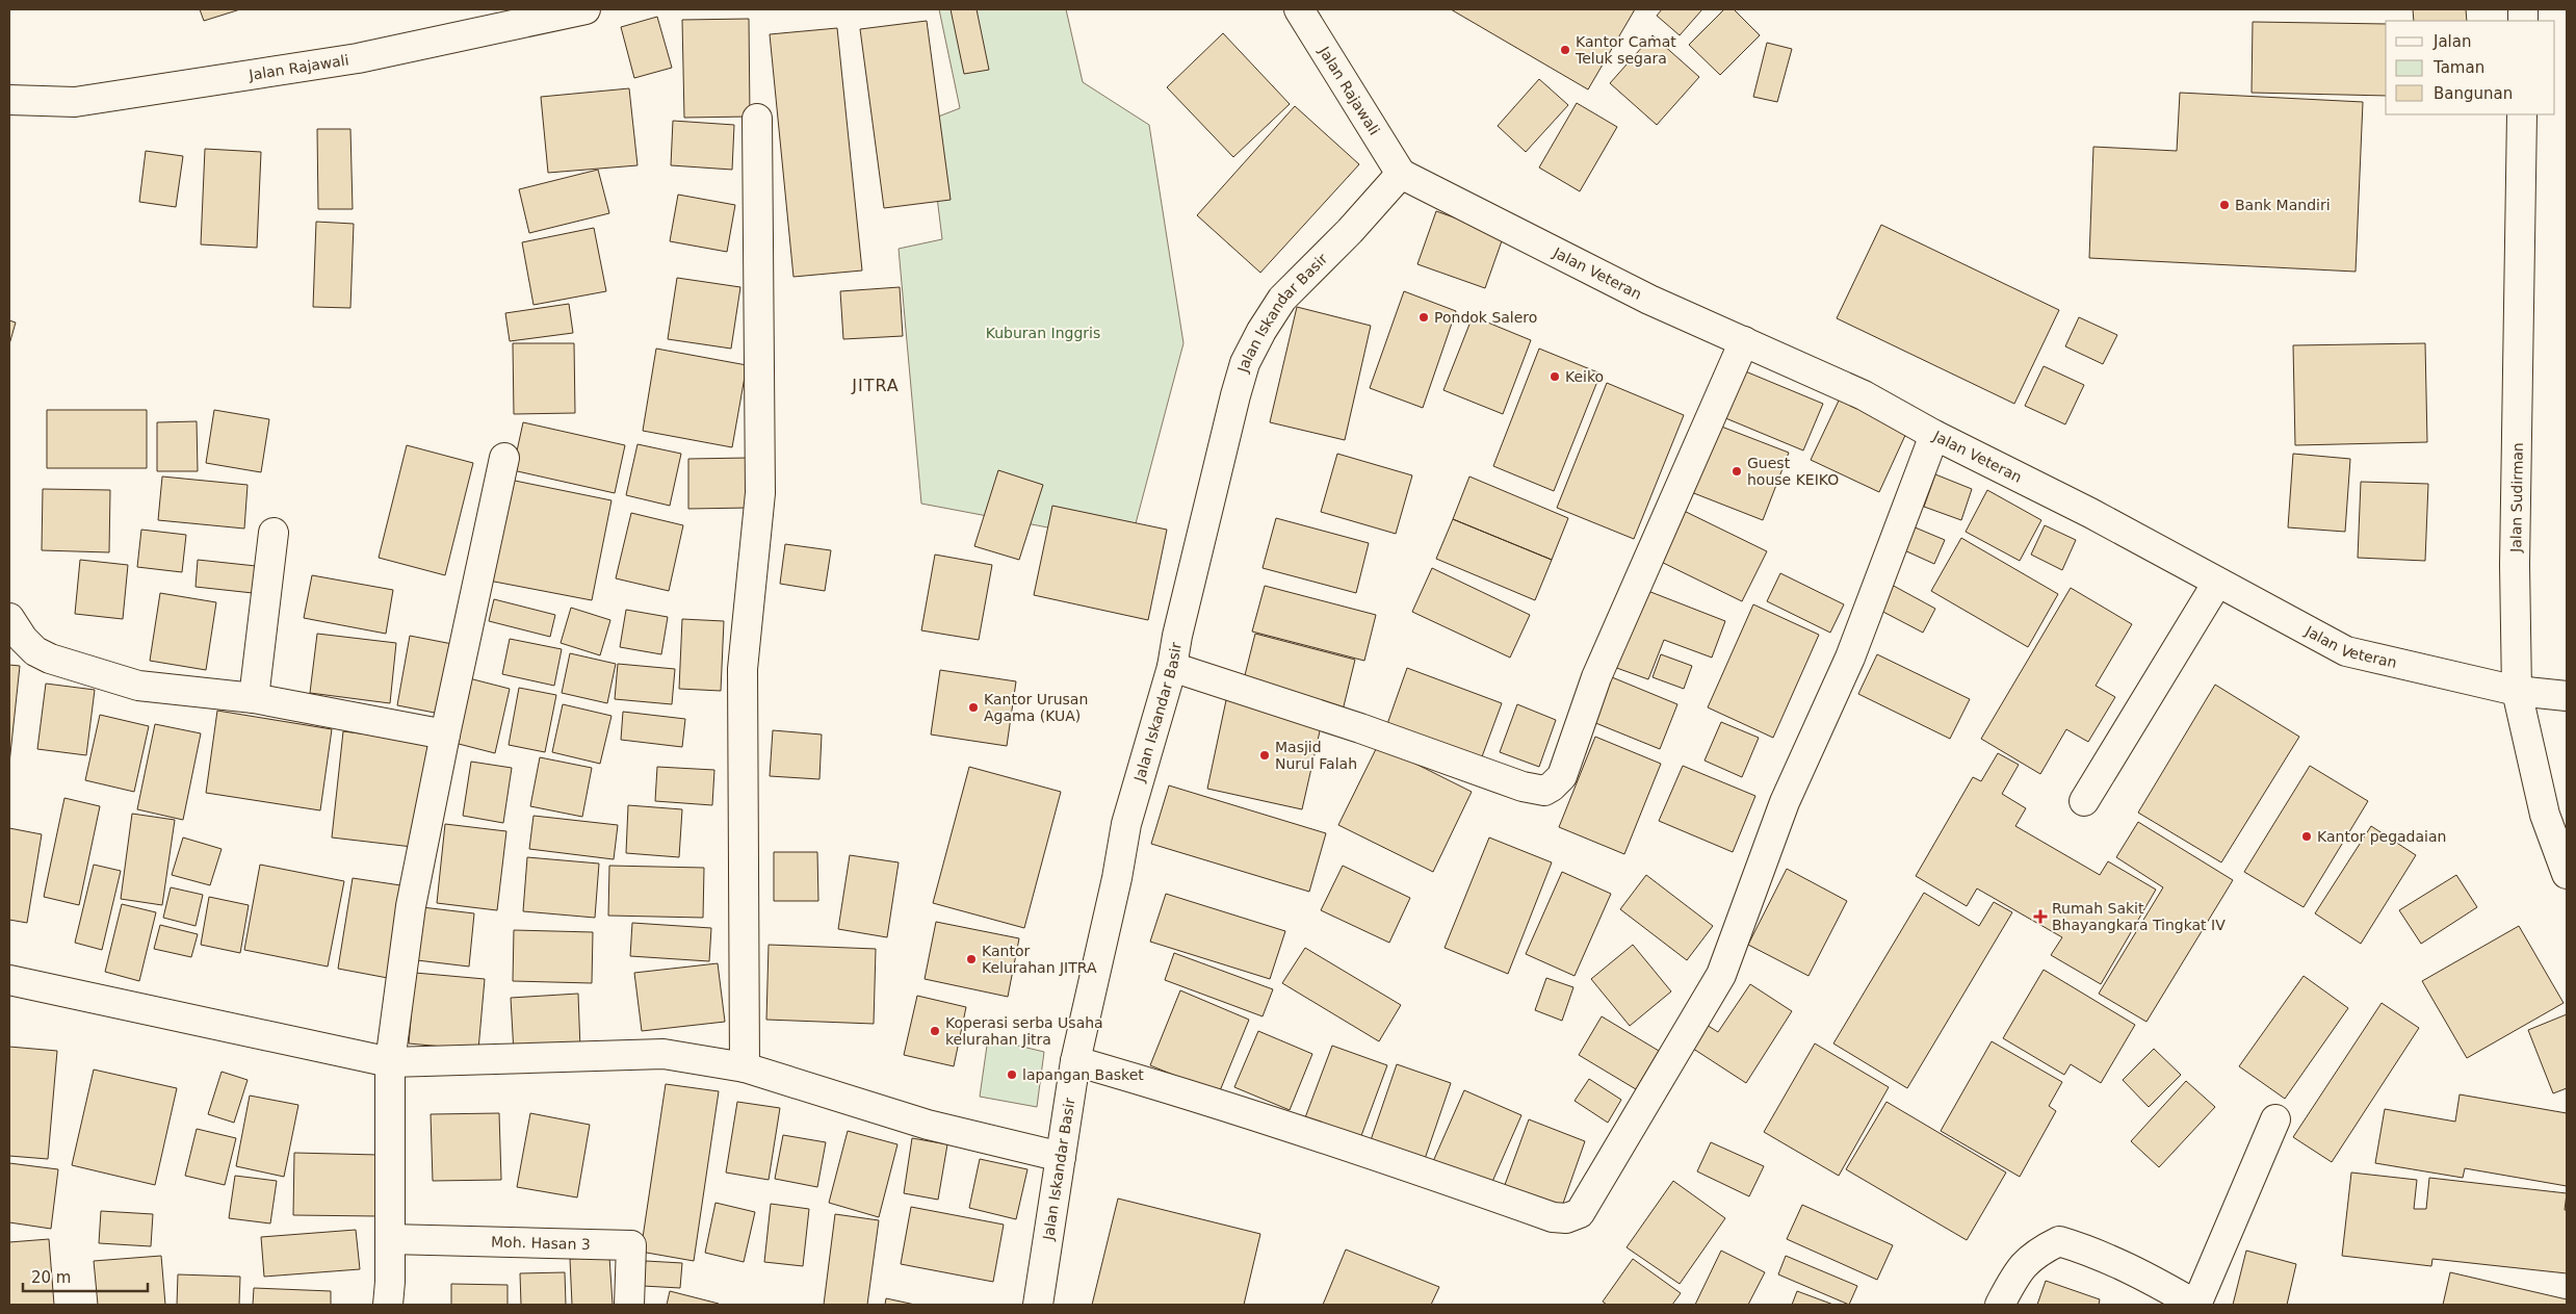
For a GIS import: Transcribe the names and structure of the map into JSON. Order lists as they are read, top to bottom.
{
  "streets": {
    "street": [
      "Jalan Rajawali",
      "Jalan Veteran",
      "Jalan Iskandar Basir",
      "Jalan Sudirman",
      "Moh. Hasan 3"
    ]
  },
  "crossings": [
    ["Jalan Rajawali", "Jalan Veteran"],
    ["Jalan Rajawali", "Jalan Iskandar Basir"],
    ["Jalan Veteran", "Jalan Iskandar Basir"],
    ["Jalan Veteran", "Jalan Sudirman"]
  ],
  "districts": ["JITRA"],
  "parks": ["Kuburan Inggris"],
  "places": {
    "other": [
      "Kantor Camat Teluk segara",
      "Bank Mandiri",
      "Pondok Salero",
      "Keiko",
      "Guest house KEIKO",
      "Kantor Urusan Agama (KUA)",
      "Masjid Nurul Falah",
      "Kantor pegadaian",
      "Kantor Kelurahan JITRA",
      "Koperasi serba Usaha kelurahan Jitra",
      "lapangan Basket"
    ],
    "health": ["Rumah Sakit Bhayangkara Tingkat IV"]
  },
  "legend": ["Jalan", "Taman", "Bangunan"],
  "scale_bar": "20 m"
}
